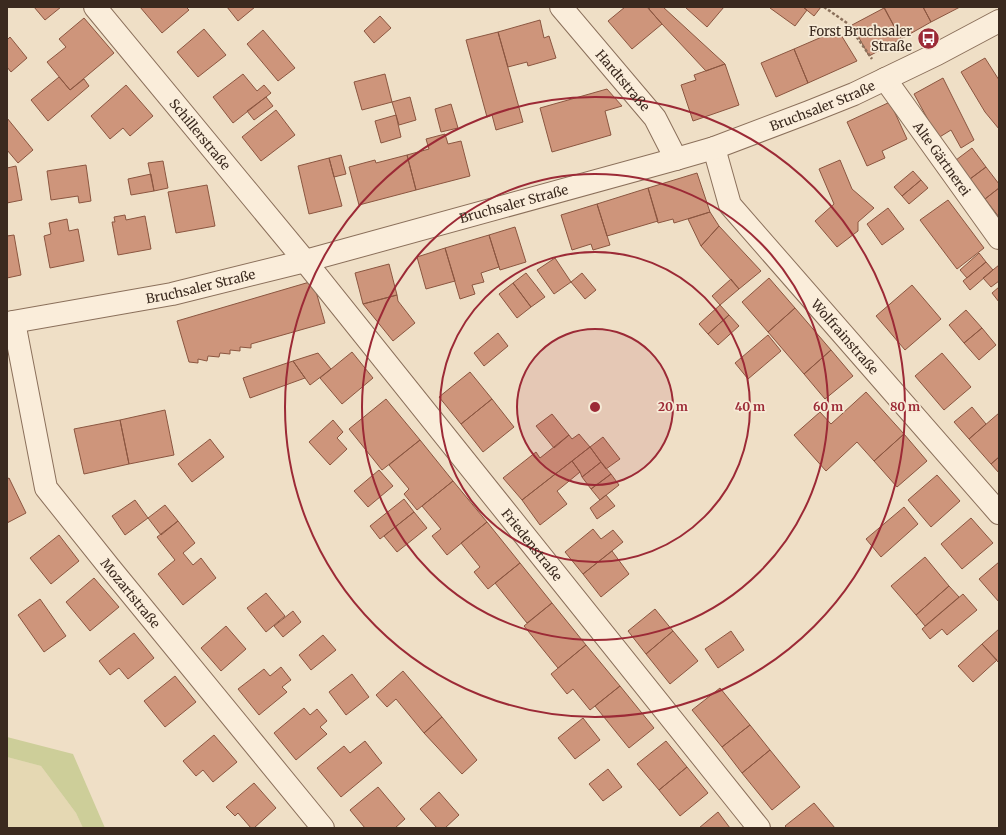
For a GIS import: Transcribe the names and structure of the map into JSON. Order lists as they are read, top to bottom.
{
  "streets": {
    "street": [
      "Hardtstraße",
      "Bruchsaler Straße",
      "Schillerstraße",
      "Alte Gärtnerei",
      "Wolfrainstraße",
      "Friedenstraße",
      "Mozartstraße"
    ]
  },
  "crossings": [
    ["Hardtstraße", "Bruchsaler Straße"],
    ["Bruchsaler Straße", "Schillerstraße"],
    ["Bruchsaler Straße", "Alte Gärtnerei"],
    ["Bruchsaler Straße", "Wolfrainstraße"],
    ["Bruchsaler Straße", "Friedenstraße"],
    ["Bruchsaler Straße", "Mozartstraße"],
    ["Schillerstraße", "Friedenstraße"]
  ],
  "places": {
    "bus stop": ["Forst Bruchsaler Straße"]
  },
  "rings": [
    "20 m",
    "40 m",
    "60 m",
    "80 m"
  ]
}
